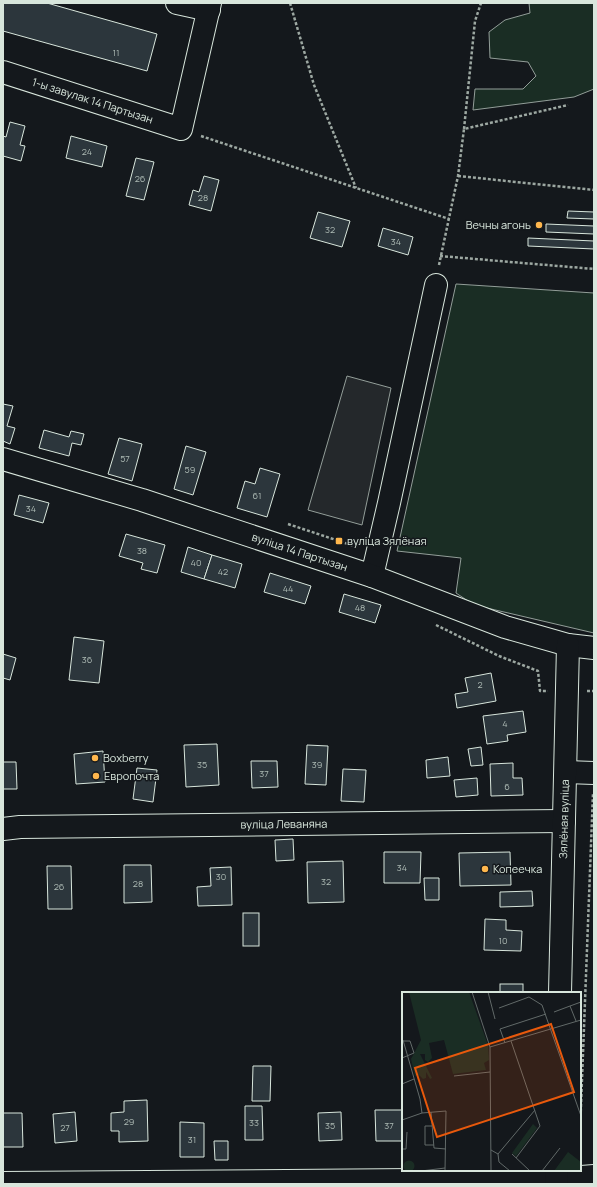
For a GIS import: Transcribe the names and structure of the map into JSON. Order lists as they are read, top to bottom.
{
  "streets": {
    "street": [
      "1-ы завулак 14 Партызан",
      "вуліца 14 Партызан",
      "Зялёная вуліца",
      "вуліца Леваняна"
    ]
  },
  "crossings": [
    ["вуліца 14 Партызан", "Зялёная вуліца"],
    ["Зялёная вуліца", "вуліца Леваняна"]
  ],
  "places": {
    "other": [
      "Вечны агонь",
      "Boxberry",
      "Европочта",
      "Копеечка"
    ],
    "transit": ["вуліца Зялёная"]
  },
  "house_numbers": [
    "11",
    "24",
    "26",
    "28",
    "32",
    "34",
    "57",
    "59",
    "61",
    "34",
    "38",
    "40",
    "42",
    "44",
    "48",
    "36",
    "2",
    "4",
    "35",
    "39",
    "37",
    "6",
    "34",
    "30",
    "32",
    "28",
    "26",
    "10",
    "29",
    "33",
    "35",
    "37",
    "27",
    "31"
  ]
}
